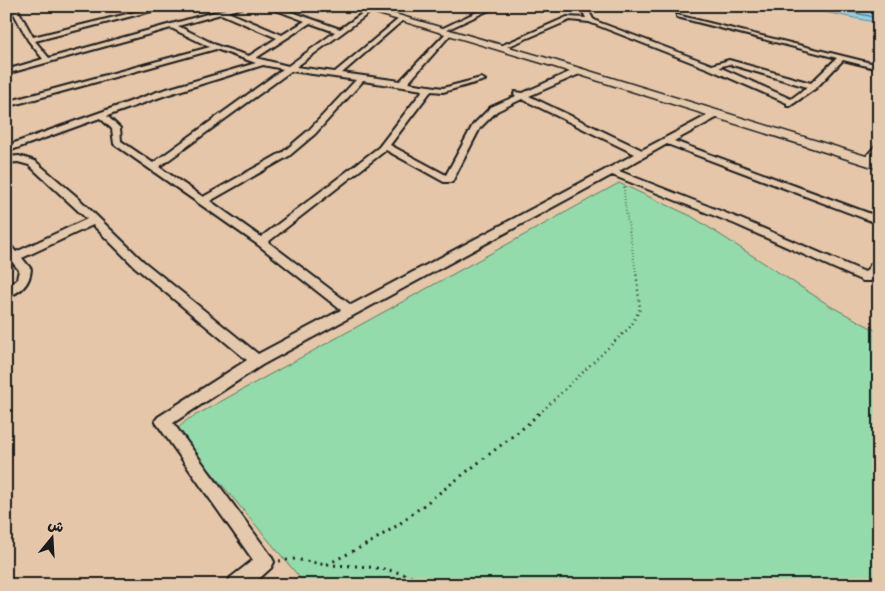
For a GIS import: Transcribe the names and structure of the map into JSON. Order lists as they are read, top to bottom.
{
  "north": "top"
}
